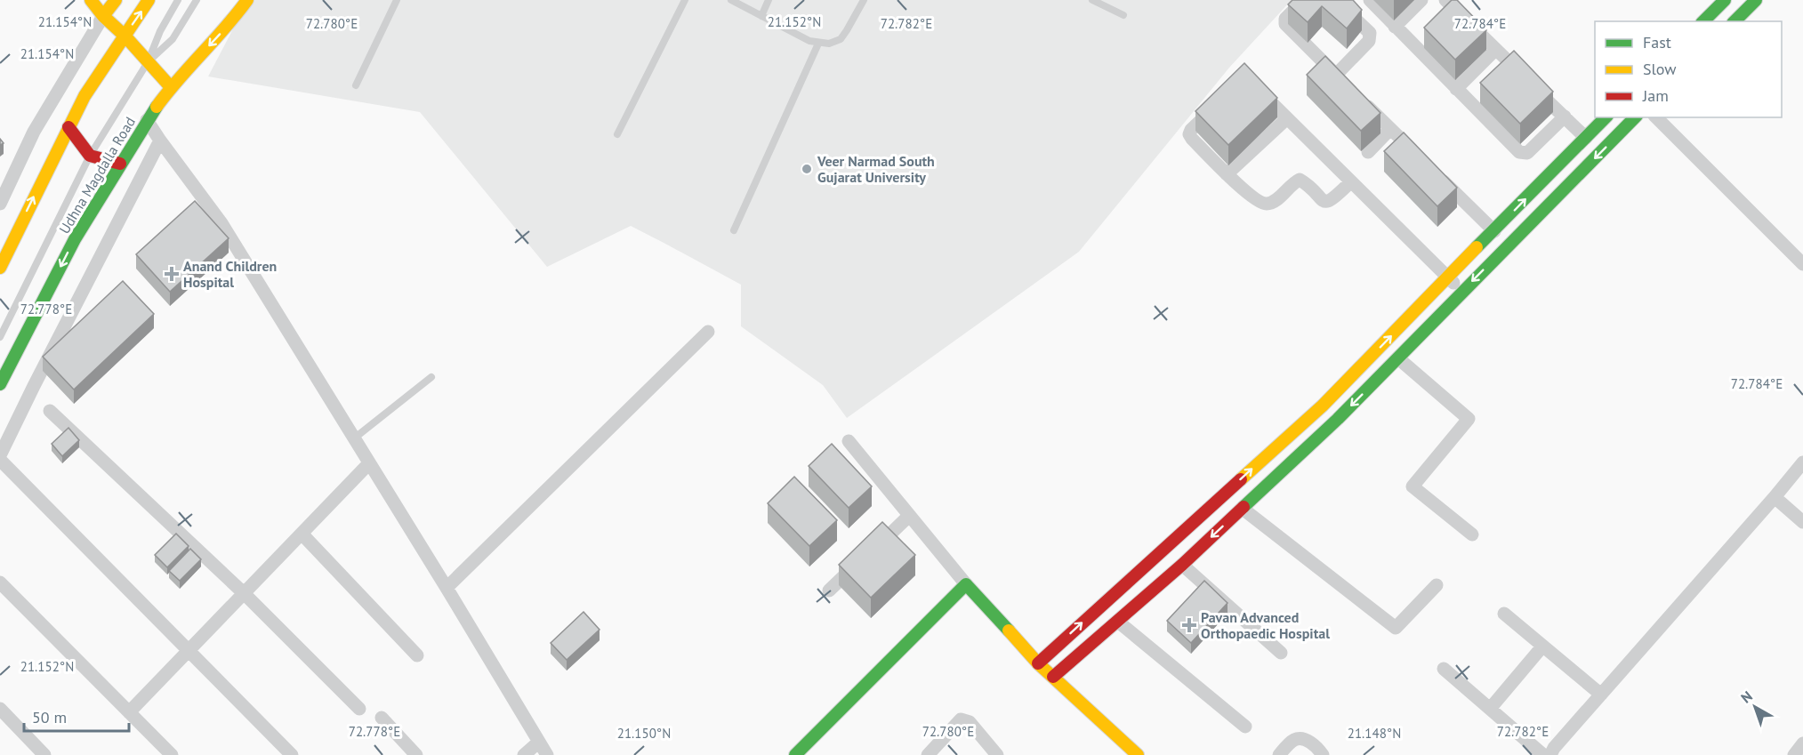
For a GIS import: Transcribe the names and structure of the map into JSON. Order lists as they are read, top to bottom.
{
  "streets": {
    "street": ["Udhna Magdalla Road"]
  },
  "places": {
    "other": ["Veer Narmad South Gujarat University"],
    "health": ["Anand Children Hospital", "Pavan Advanced Orthopaedic Hospital"]
  },
  "legend": ["Fast", "Slow", "Jam"],
  "scale_bar": "50 m",
  "north": "top left",
  "coordinates": [
    "21.154°N",
    "21.152°N",
    "72.784°E",
    "72.780°E",
    "72.782°E",
    "72.778°E",
    "21.150°N",
    "21.148°N"
  ]
}
